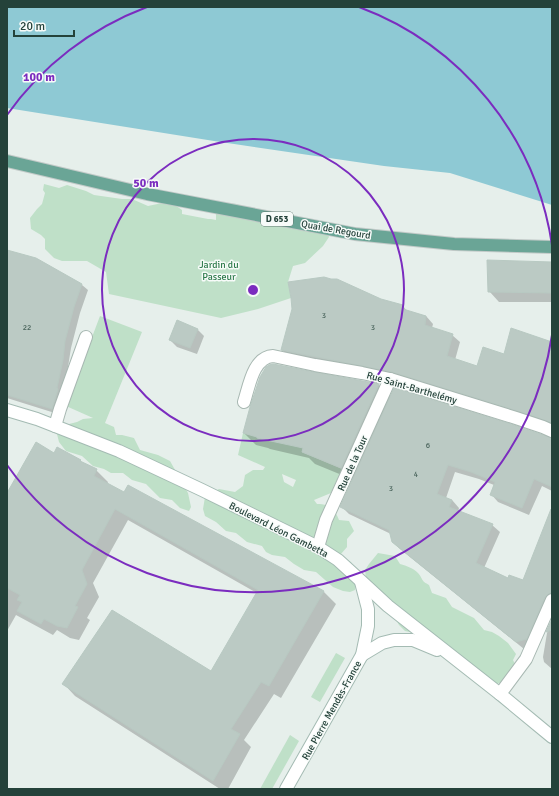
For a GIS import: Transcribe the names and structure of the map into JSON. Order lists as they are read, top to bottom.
{
  "streets": {
    "main road": [
      "D 653",
      "Quai de Regourd",
      "Rue Saint-Barthelémy",
      "Rue de la Tour",
      "Boulevard Léon Gambetta",
      "Rue Pierre Mendès-France"
    ]
  },
  "crossings": [
    ["Rue Saint-Barthelémy", "Rue de la Tour"],
    ["Rue de la Tour", "Boulevard Léon Gambetta"],
    ["Boulevard Léon Gambetta", "Rue Pierre Mendès-France"]
  ],
  "parks": ["Jardin du Passeur"],
  "house_numbers": [
    "3",
    "22",
    "3",
    "6",
    "4",
    "3"
  ],
  "scale_bar": "20 m",
  "rings": ["100 m", "50 m"]
}
